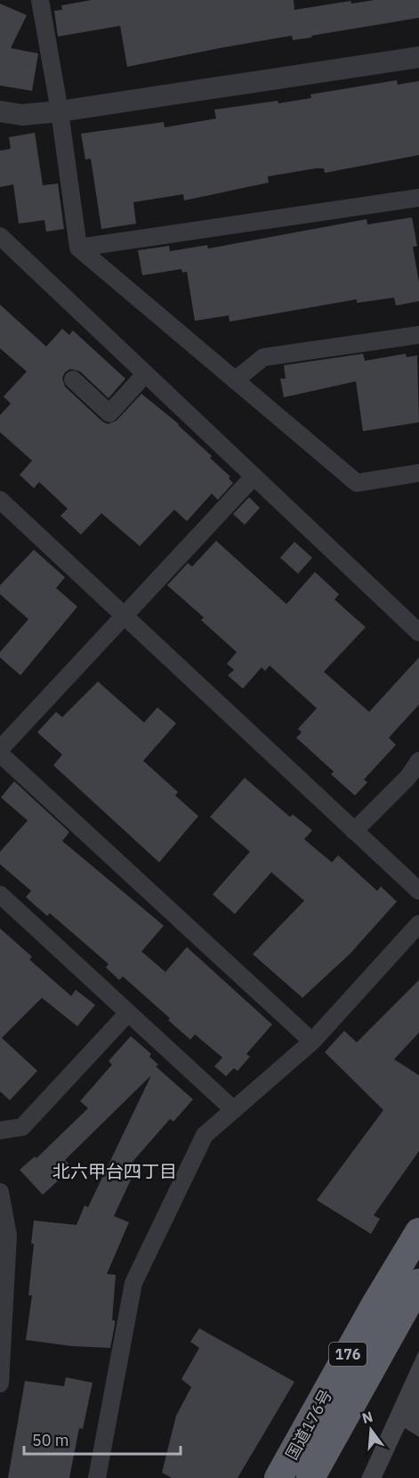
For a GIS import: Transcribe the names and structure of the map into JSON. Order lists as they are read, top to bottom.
{
  "streets": {
    "highway": ["176", "国道176号"]
  },
  "districts": ["北六甲台四丁目"],
  "scale_bar": "50 m",
  "north": "top"
}
